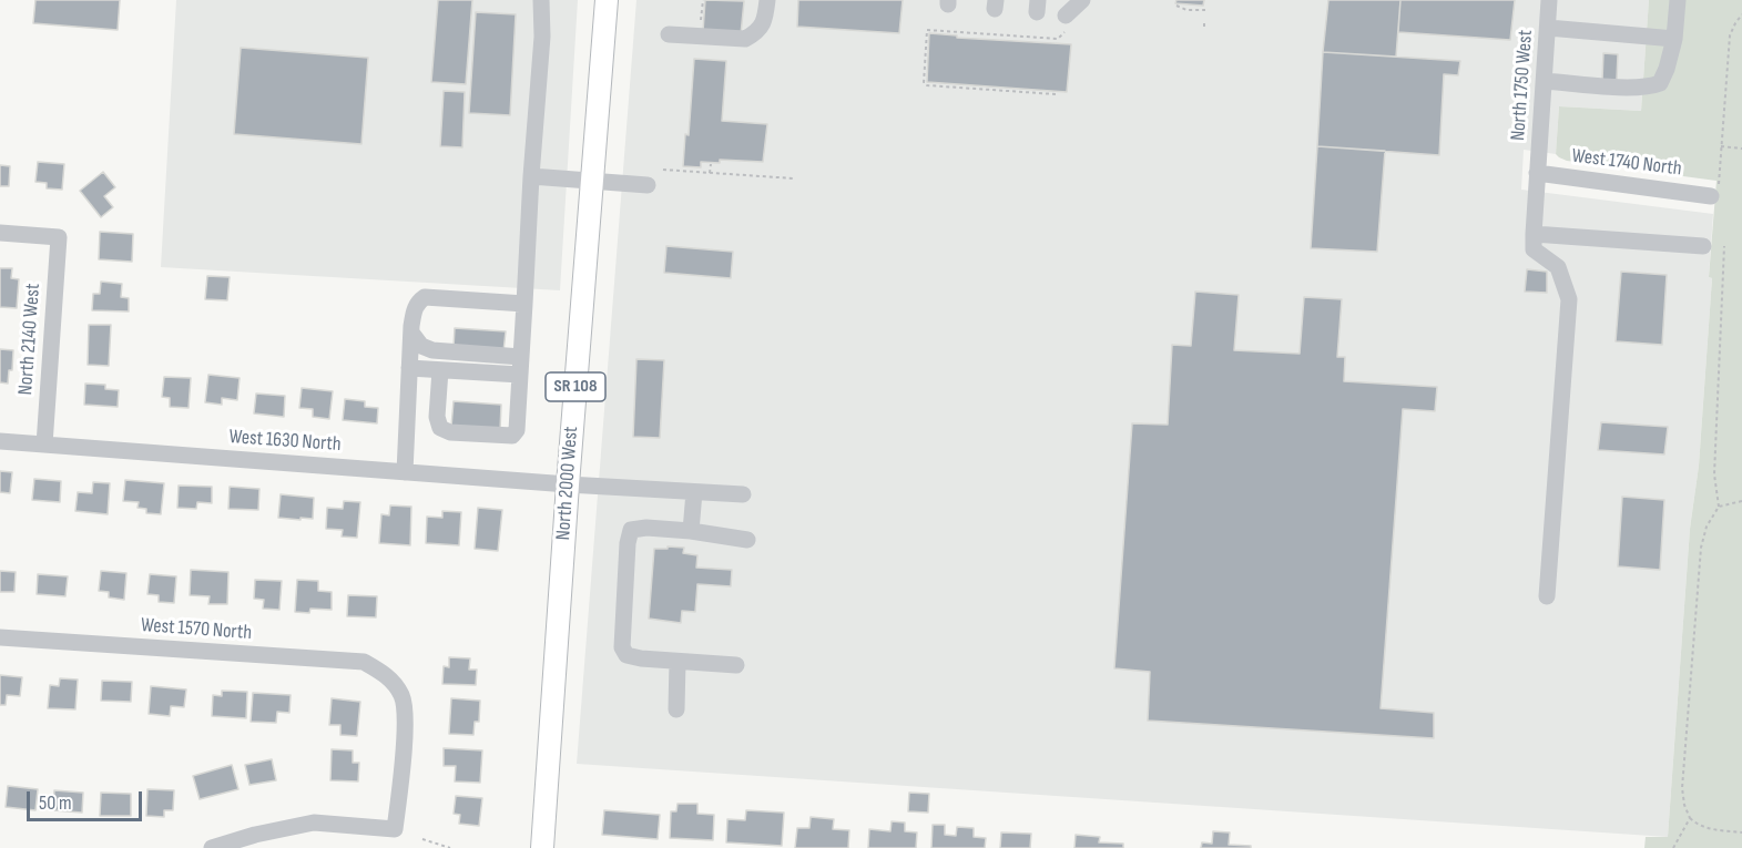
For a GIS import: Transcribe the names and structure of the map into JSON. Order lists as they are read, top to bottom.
{
  "streets": {
    "main road": ["SR 108", "North 2000 West"],
    "street": [
      "North 1750 West",
      "West 1740 North",
      "North 2140 West",
      "West 1630 North",
      "West 1570 North"
    ]
  },
  "crossings": [
    ["North 1750 West", "West 1740 North"],
    ["North 2140 West", "West 1630 North"],
    ["West 1630 North", "North 2000 West"]
  ],
  "scale_bar": "50 m"
}
